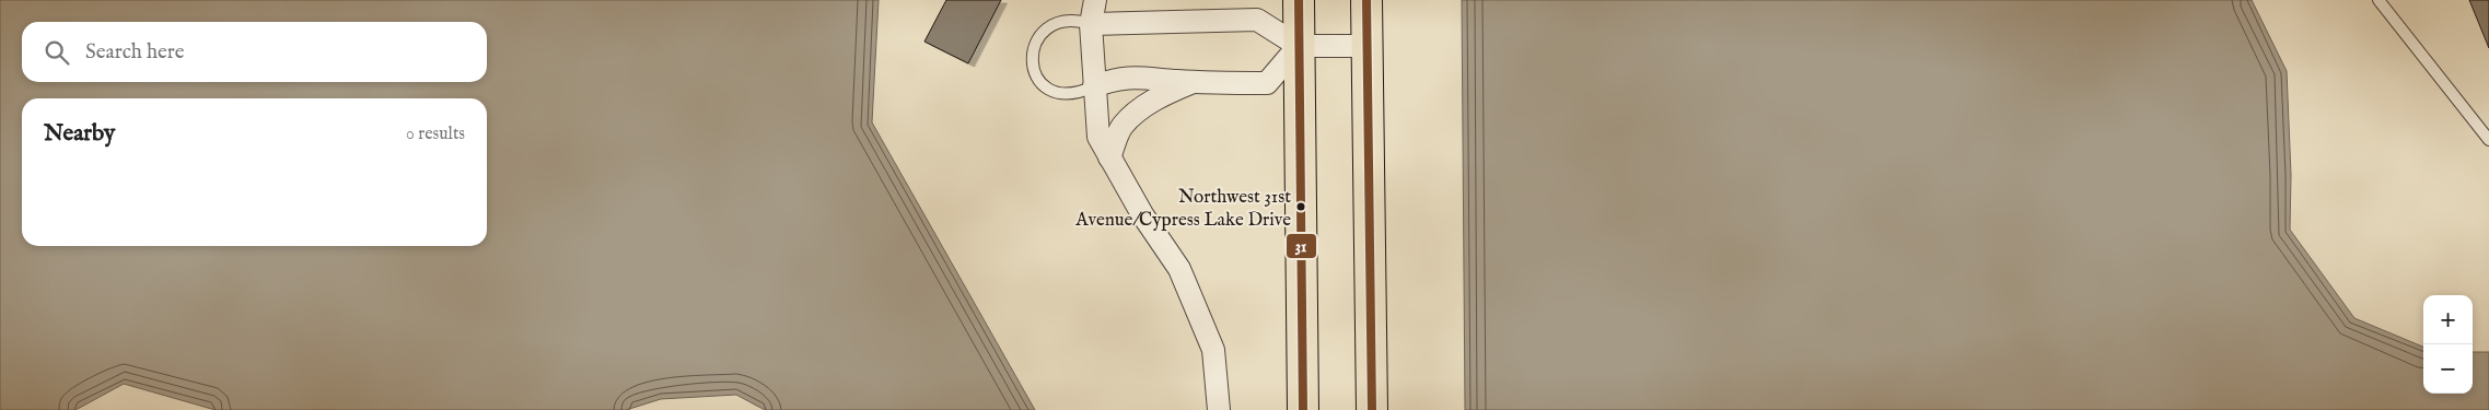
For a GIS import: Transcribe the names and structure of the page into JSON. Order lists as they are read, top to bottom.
{
  "places": ["Northwest 31st Avenue/Cypress Lake Drive"],
  "lines": ["transit line 31"],
  "page": {
    "search": "Search here",
    "heading": ["Nearby", "0 results"],
    "map_buttons": ["+", "−"]
  }
}
